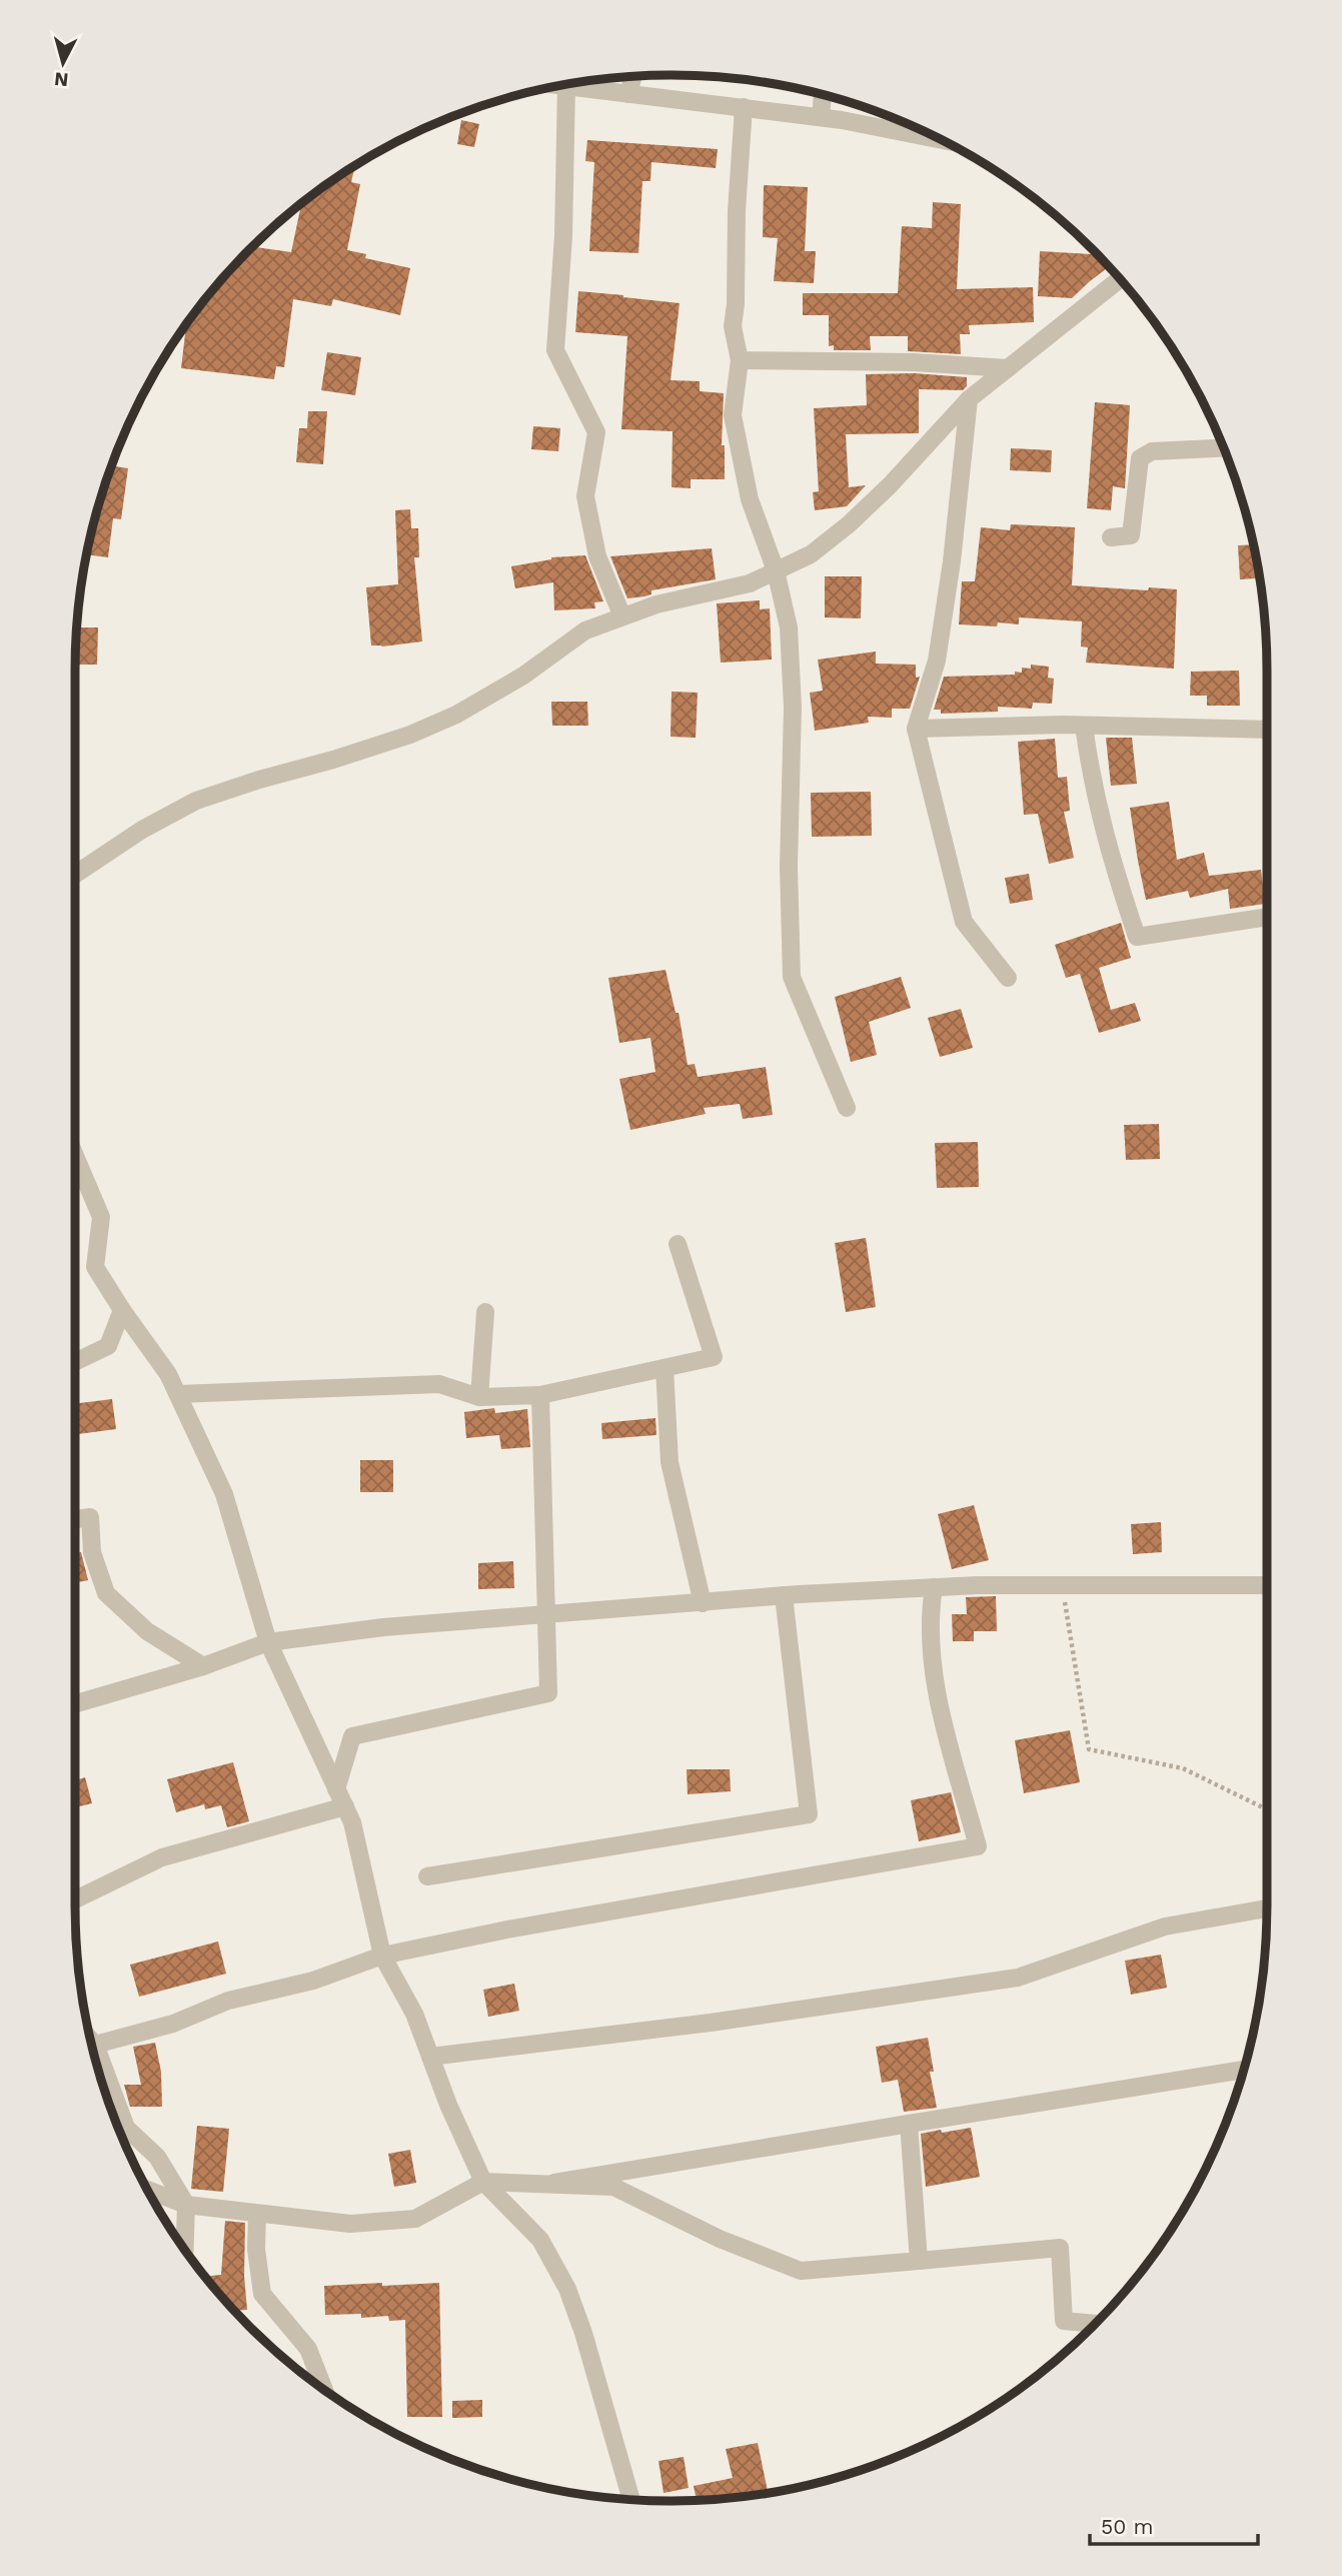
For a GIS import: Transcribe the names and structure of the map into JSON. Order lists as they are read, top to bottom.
{
  "scale_bar": "50 m",
  "north": "bottom"
}
